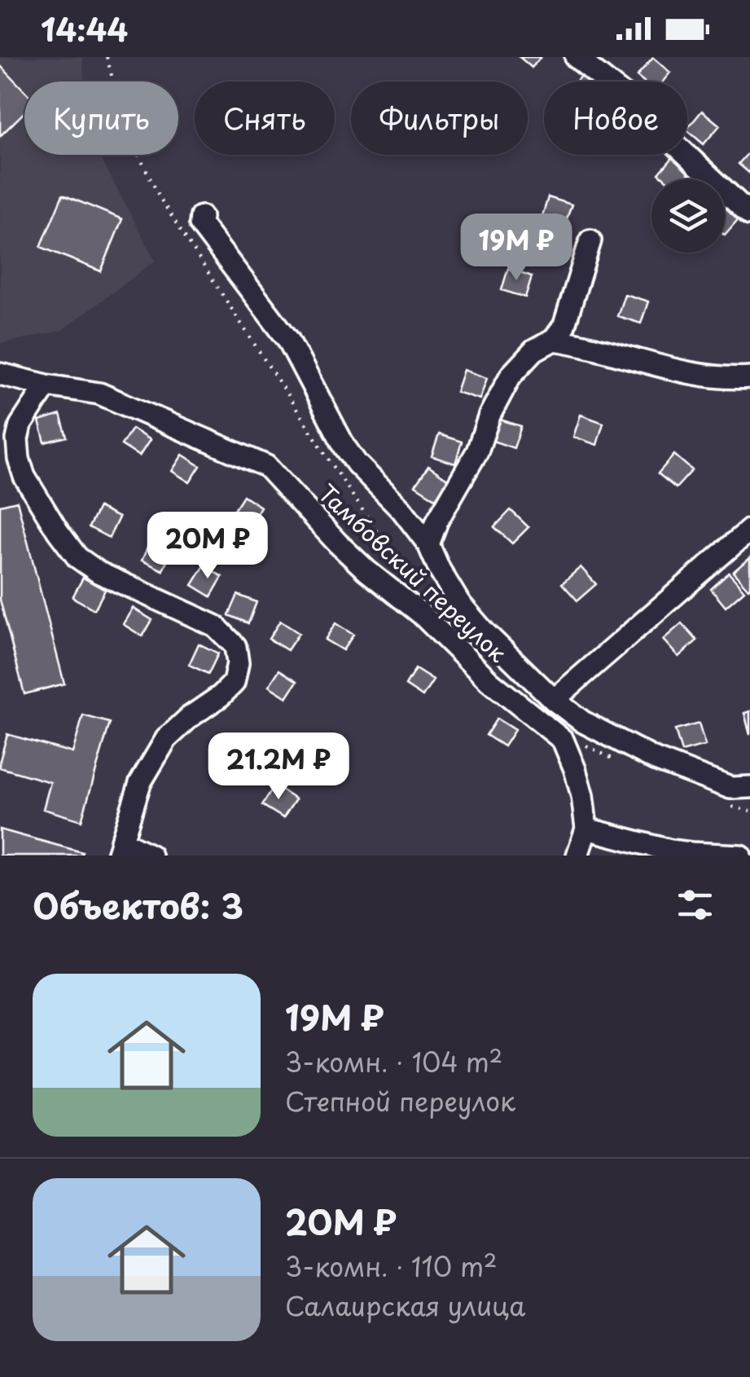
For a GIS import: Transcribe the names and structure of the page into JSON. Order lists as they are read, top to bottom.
{
  "streets": {
    "street": ["Тамбовский переулок"]
  },
  "page": {
    "status": "14:44",
    "chip": [
      "Купить",
      "Снять",
      "Фильтры",
      "Новое"
    ],
    "price": ["19M ₽", "20M ₽", "21.2M ₽"],
    "heading": "Объектов: 3",
    "list": [
      {
        "name": "19M ₽",
        "note": "3-комн. · 104 m² · Степной переулок"
      },
      {
        "name": "20M ₽",
        "note": "3-комн. · 110 m² · Салаирская улица"
      }
    ]
  }
}
